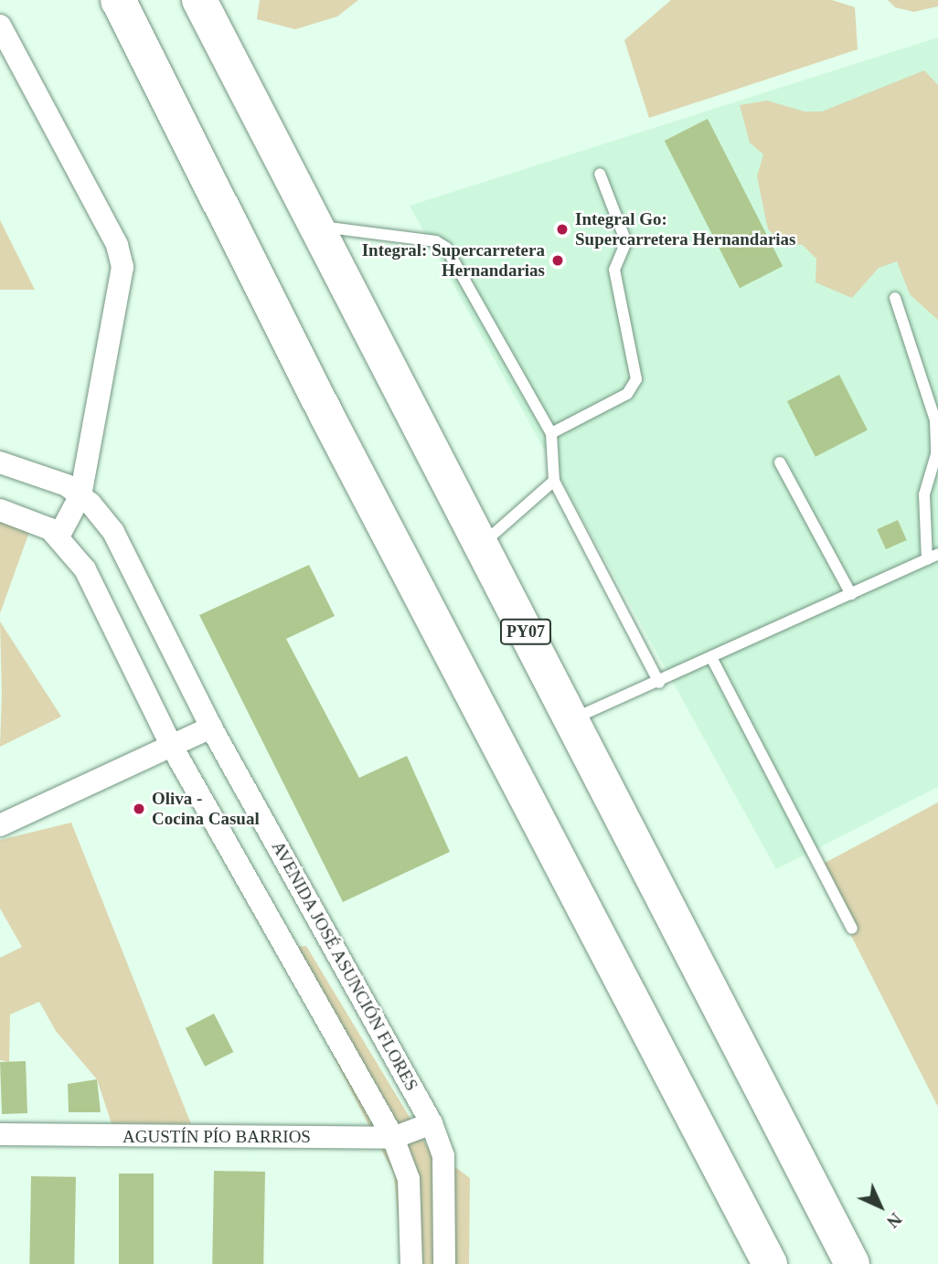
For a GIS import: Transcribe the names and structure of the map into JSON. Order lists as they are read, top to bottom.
{
  "streets": {
    "highway": ["PY07"],
    "street": ["AVENIDA JOSÉ ASUNCIÓN FLORES", "AGUSTÍN PÍO BARRIOS"]
  },
  "crossings": [
    ["AVENIDA JOSÉ ASUNCIÓN FLORES", "AGUSTÍN PÍO BARRIOS"]
  ],
  "places": ["Integral Go: Supercarretera Hernandarias", "Integral: Supercarretera Hernandarias", "Oliva - Cocina Casual"],
  "north": "bottom right"
}
